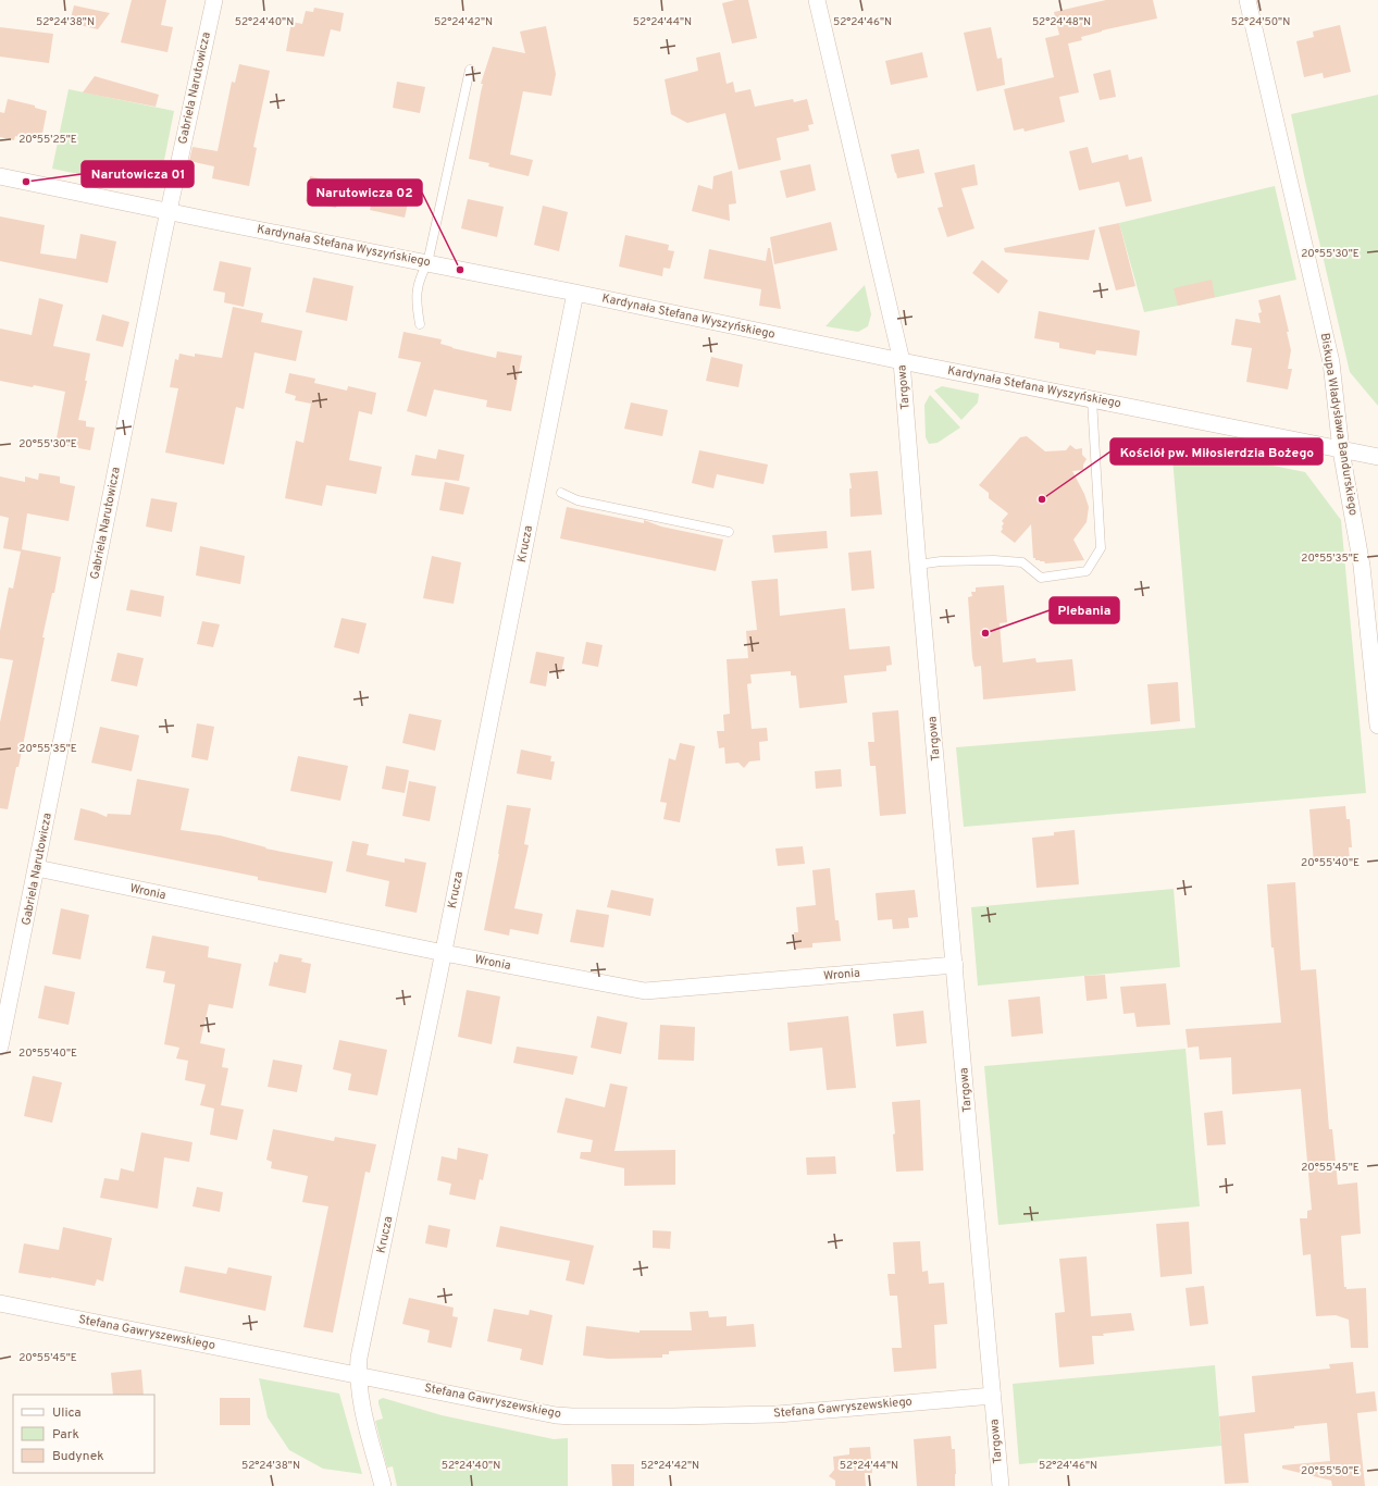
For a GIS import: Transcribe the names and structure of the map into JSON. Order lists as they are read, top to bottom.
{
  "streets": {
    "street": [
      "Gabriela Narutowicza",
      "Kardynała Stefana Wyszyńskiego",
      "Targowa",
      "Biskupa Władysława Bandurskiego",
      "Krucza",
      "Wronia",
      "Stefana Gawryszewskiego"
    ]
  },
  "crossings": [
    ["Gabriela Narutowicza", "Kardynała Stefana Wyszyńskiego"],
    ["Gabriela Narutowicza", "Wronia"],
    ["Kardynała Stefana Wyszyńskiego", "Targowa"],
    ["Kardynała Stefana Wyszyńskiego", "Biskupa Władysława Bandurskiego"],
    ["Kardynała Stefana Wyszyńskiego", "Krucza"],
    ["Targowa", "Wronia"],
    ["Targowa", "Stefana Gawryszewskiego"],
    ["Krucza", "Wronia"],
    ["Krucza", "Stefana Gawryszewskiego"]
  ],
  "places": [
    "Narutowicza 01",
    "Narutowicza 02",
    "Kościół pw. Miłosierdzia Bożego",
    "Plebania"
  ],
  "legend": ["Ulica", "Park", "Budynek"],
  "coordinates": [
    "52°24'38\"N",
    "52°24'40\"N",
    "52°24'42\"N",
    "52°24'44\"N",
    "52°24'46\"N",
    "52°24'48\"N",
    "52°24'50\"N",
    "20°55'25\"E",
    "20°55'30\"E",
    "20°55'35\"E",
    "20°55'40\"E",
    "20°55'45\"E",
    "20°55'50\"E"
  ]
}
